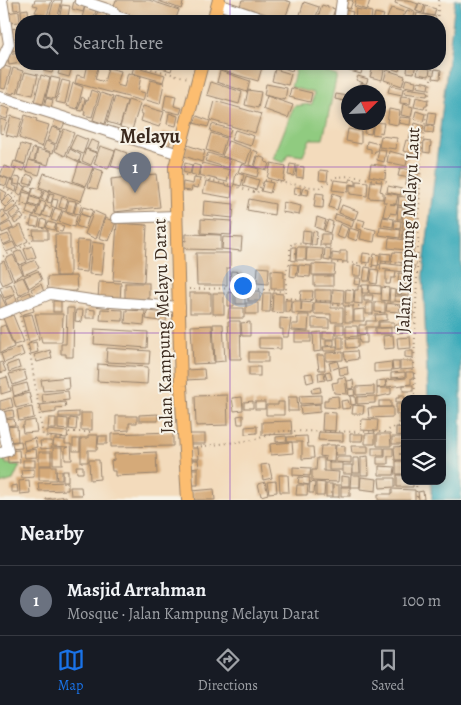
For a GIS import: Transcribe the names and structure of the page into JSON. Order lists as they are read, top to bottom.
{
  "streets": {
    "main road": ["Jalan Kampung Melayu Darat"],
    "path": ["Jalan Kampung Melayu Laut"]
  },
  "districts": ["Melayu"],
  "north": "top right",
  "page": {
    "search": "Search here",
    "pins": "1",
    "heading": "Nearby",
    "list": [
      {
        "mark": "1",
        "name": "Masjid Arrahman",
        "note": "Mosque · Jalan Kampung Melayu Darat",
        "value": "100 m"
      }
    ],
    "nav": ["Map", "Directions", "Saved"]
  }
}
